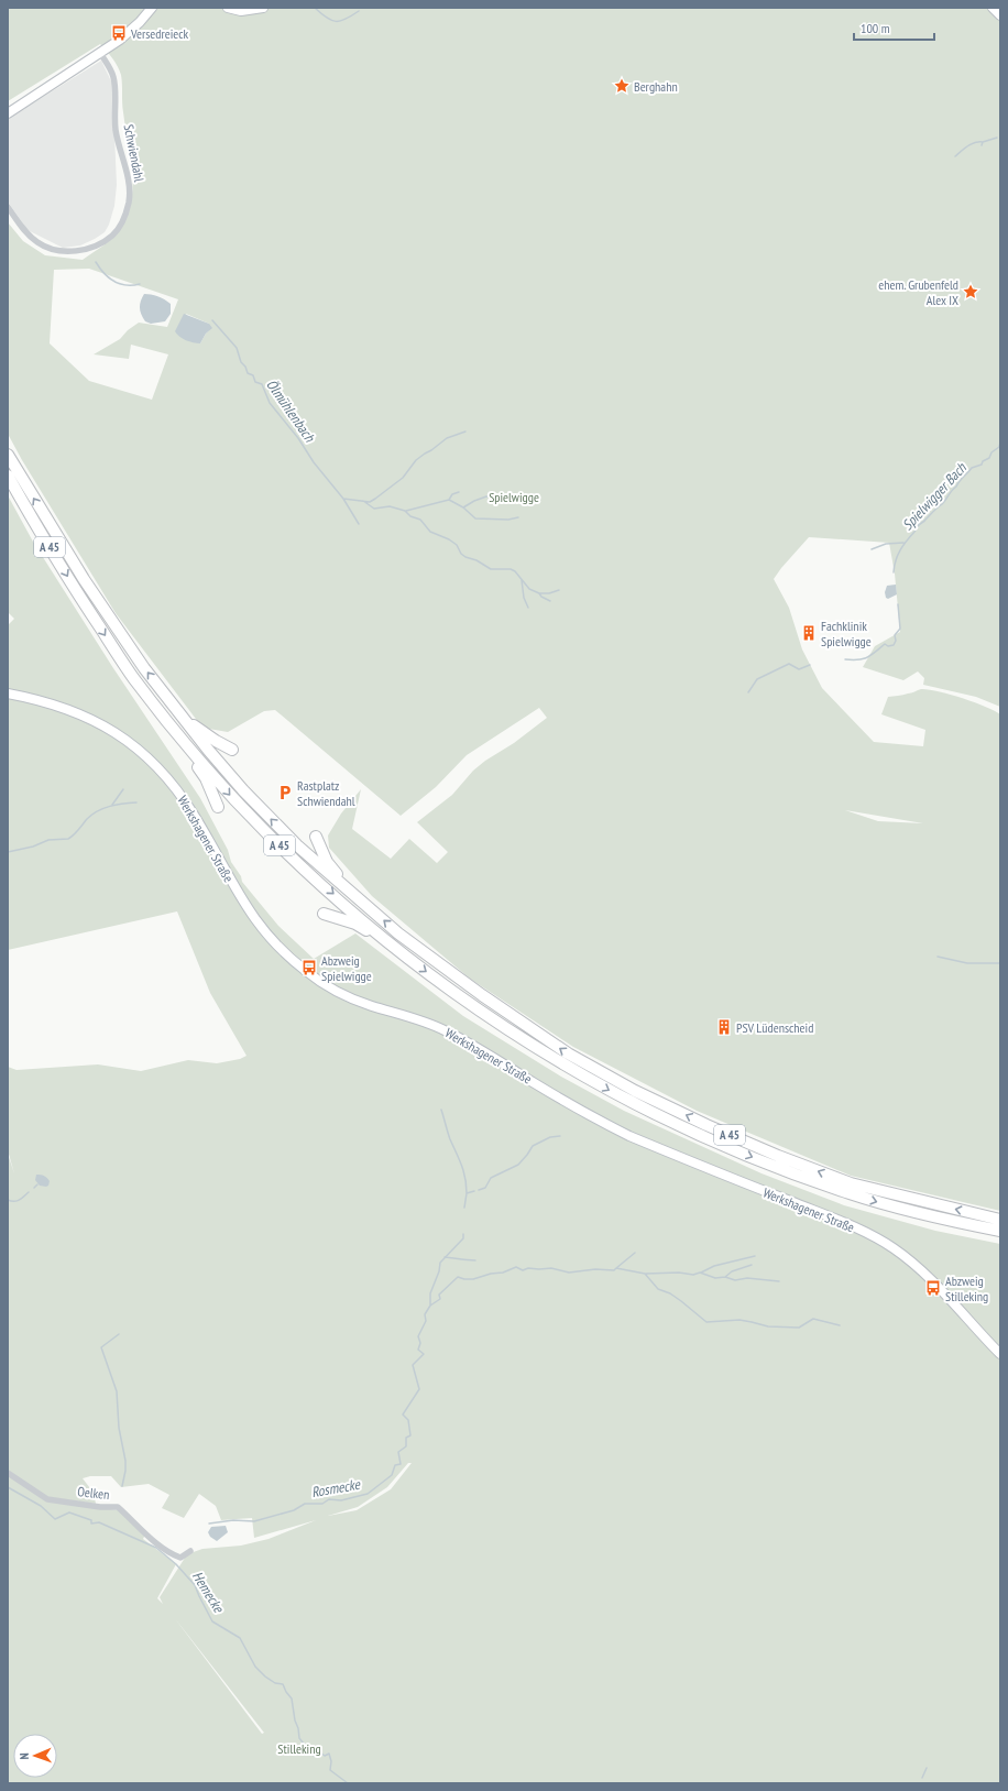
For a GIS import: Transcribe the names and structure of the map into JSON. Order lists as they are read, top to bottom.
{
  "streets": {
    "highway": ["A 45"],
    "main road": ["Werkshagener Straße"],
    "street": ["Schwiendahl", "Oelken"]
  },
  "water": [
    "Ölmühlenbach",
    "Spielwigger Bach",
    "Rosmecke",
    "Hemecke"
  ],
  "parks": ["Spielwigge", "Stilleking"],
  "places": {
    "bus stop": ["Versedreieck", "Abzweig Spielwigge", "Abzweig Stilleking"],
    "place": ["Berghahn", "ehem. Grubenfeld Alex IX"],
    "building": ["Fachklinik Spielwigge", "PSV Lüdenscheid"],
    "parking": ["Rastplatz Schwiendahl"]
  },
  "scale_bar": "100 m",
  "north": "left"
}
